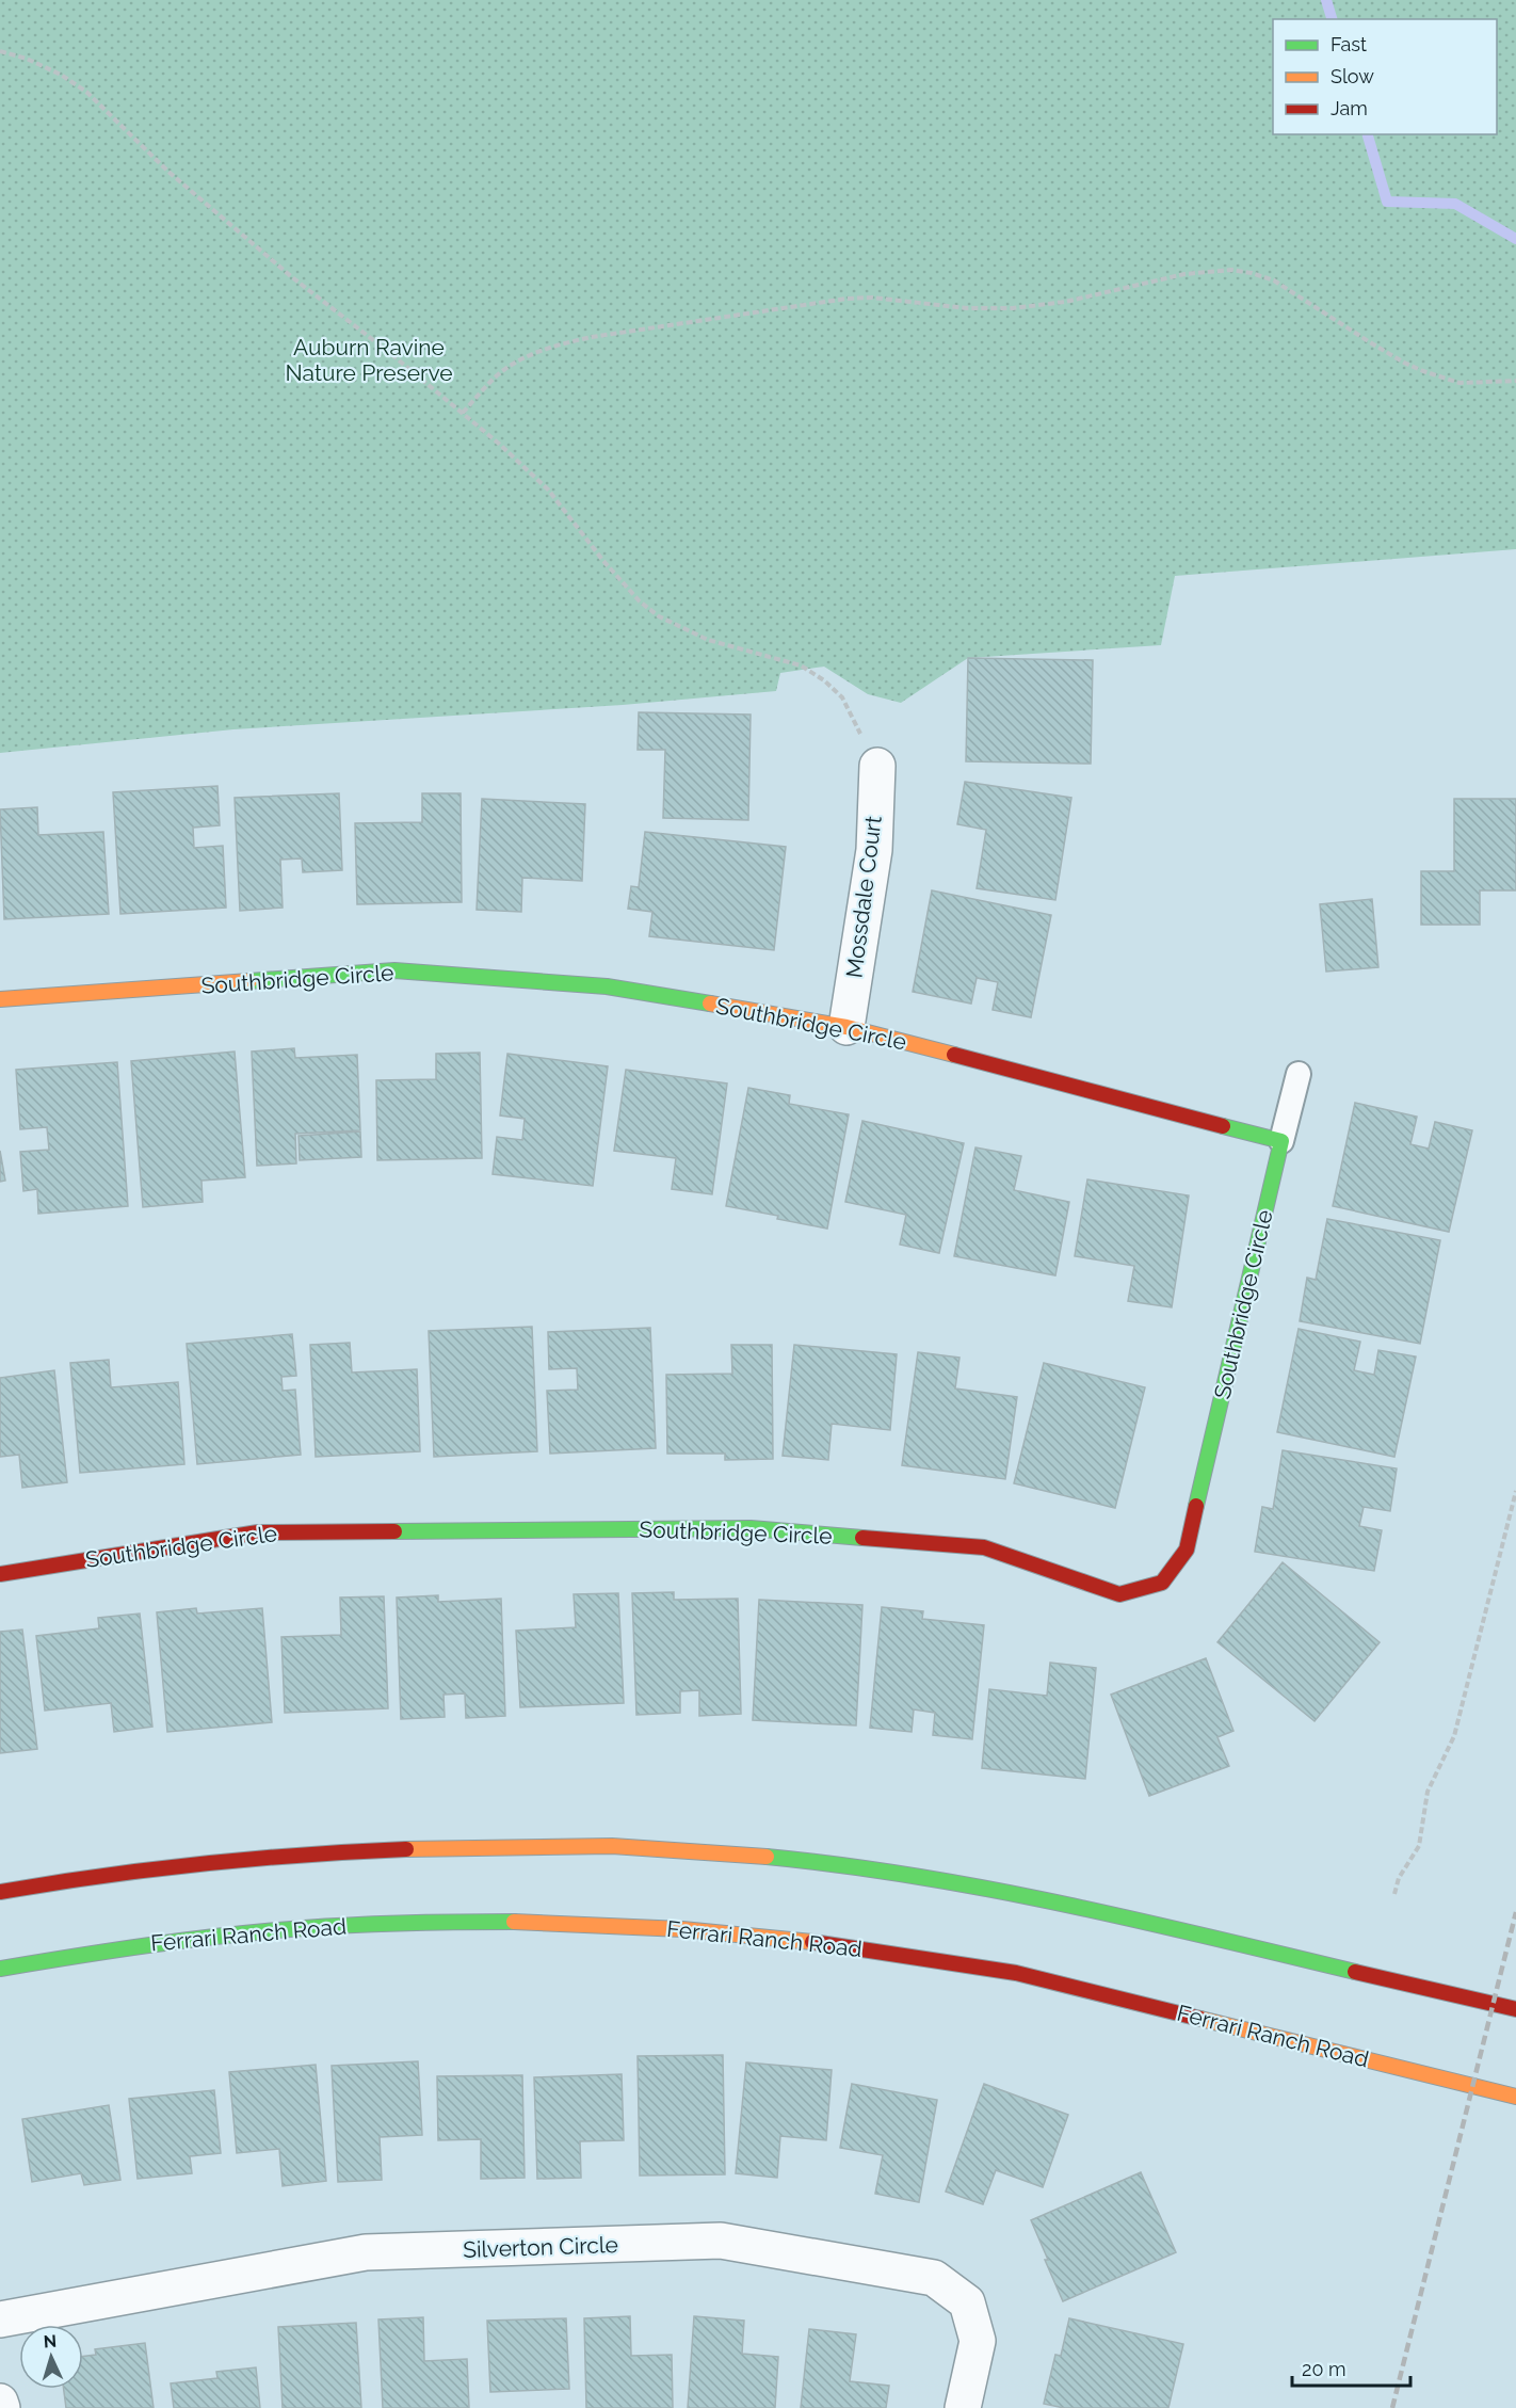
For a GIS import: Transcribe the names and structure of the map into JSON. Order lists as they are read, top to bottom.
{
  "streets": {
    "main road": ["Southbridge Circle", "Ferrari Ranch Road"],
    "street": ["Mossdale Court", "Silverton Circle"]
  },
  "crossings": [
    ["Mossdale Court", "Southbridge Circle"]
  ],
  "parks": ["Auburn Ravine Nature Preserve"],
  "legend": ["Fast", "Slow", "Jam"],
  "scale_bar": "20 m",
  "north": "top"
}
